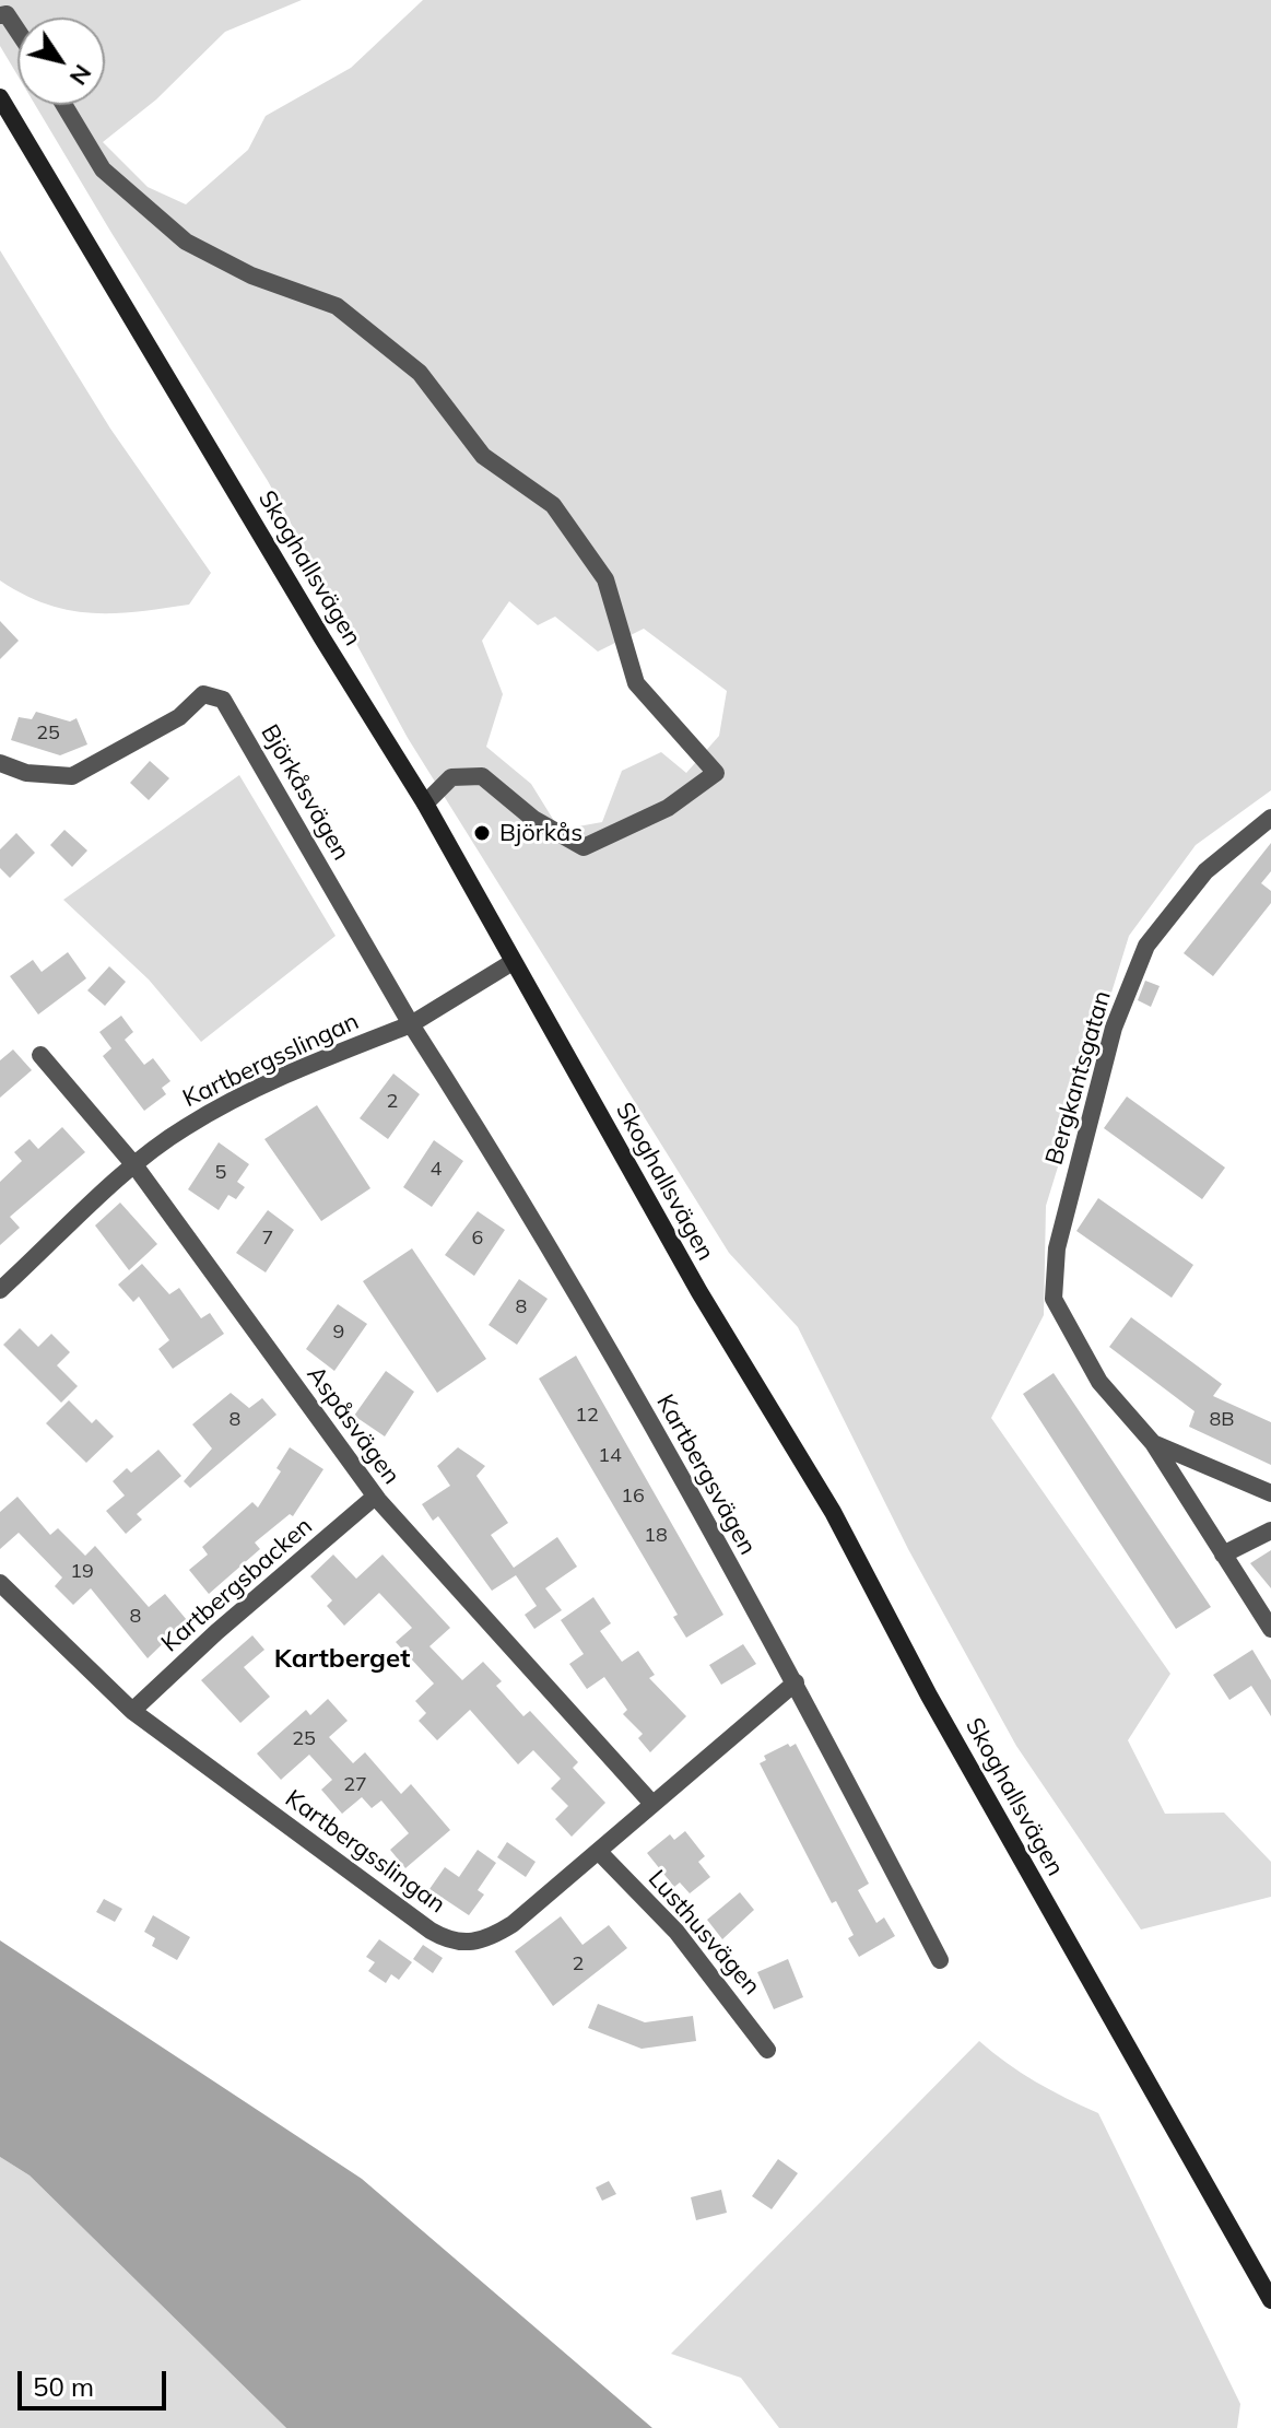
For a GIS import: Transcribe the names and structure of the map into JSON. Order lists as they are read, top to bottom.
{
  "streets": {
    "main road": ["Skoghallsvägen"],
    "street": [
      "Björkåsvägen",
      "Kartbergsslingan",
      "Bergkantsgatan",
      "Aspåsvägen",
      "Kartbergsvägen",
      "Kartbergsbacken",
      "Lusthusvägen"
    ]
  },
  "crossings": [
    ["Björkåsvägen", "Kartbergsslingan"],
    ["Björkåsvägen", "Kartbergsvägen"],
    ["Kartbergsslingan", "Aspåsvägen"],
    ["Kartbergsslingan", "Kartbergsvägen"],
    ["Kartbergsslingan", "Kartbergsbacken"],
    ["Kartbergsslingan", "Lusthusvägen"],
    ["Aspåsvägen", "Kartbergsbacken"]
  ],
  "districts": ["Kartberget"],
  "places": ["Björkås"],
  "house_numbers": [
    "25",
    "2",
    "4",
    "5",
    "7",
    "6",
    "8",
    "9",
    "12",
    "8",
    "8B",
    "14",
    "16",
    "18",
    "19",
    "8",
    "25",
    "27",
    "2"
  ],
  "scale_bar": "50 m",
  "north": "bottom right"
}
